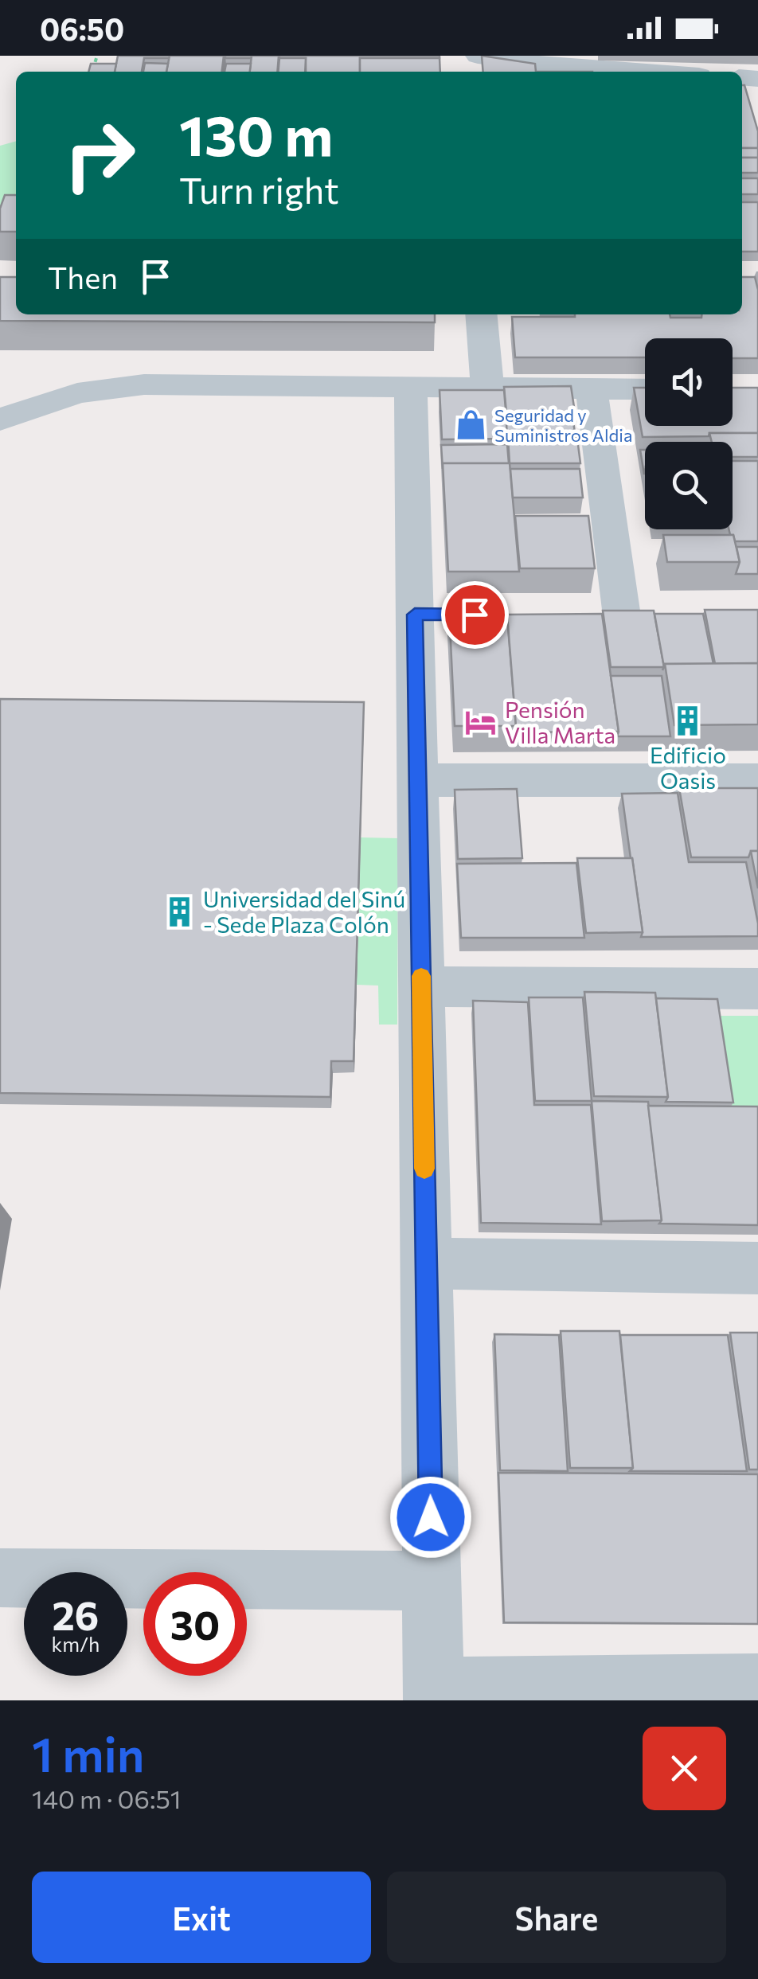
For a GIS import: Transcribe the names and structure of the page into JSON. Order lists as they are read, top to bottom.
{
  "places": {
    "shop": ["Seguridad y Suministros Aldia"],
    "building": ["Edificio Oasis", "Universidad del Sinú - Sede Plaza Colón"],
    "hotel": ["Pensión Villa Marta"]
  },
  "page": {
    "status": "06:50",
    "turn": ["130 m", "Turn right"],
    "then": "Then",
    "speed": "26 km/h",
    "limit": "30",
    "heading": ["1 min", "140 m · 06:51"],
    "buttons": ["Exit", "Share"]
  }
}
